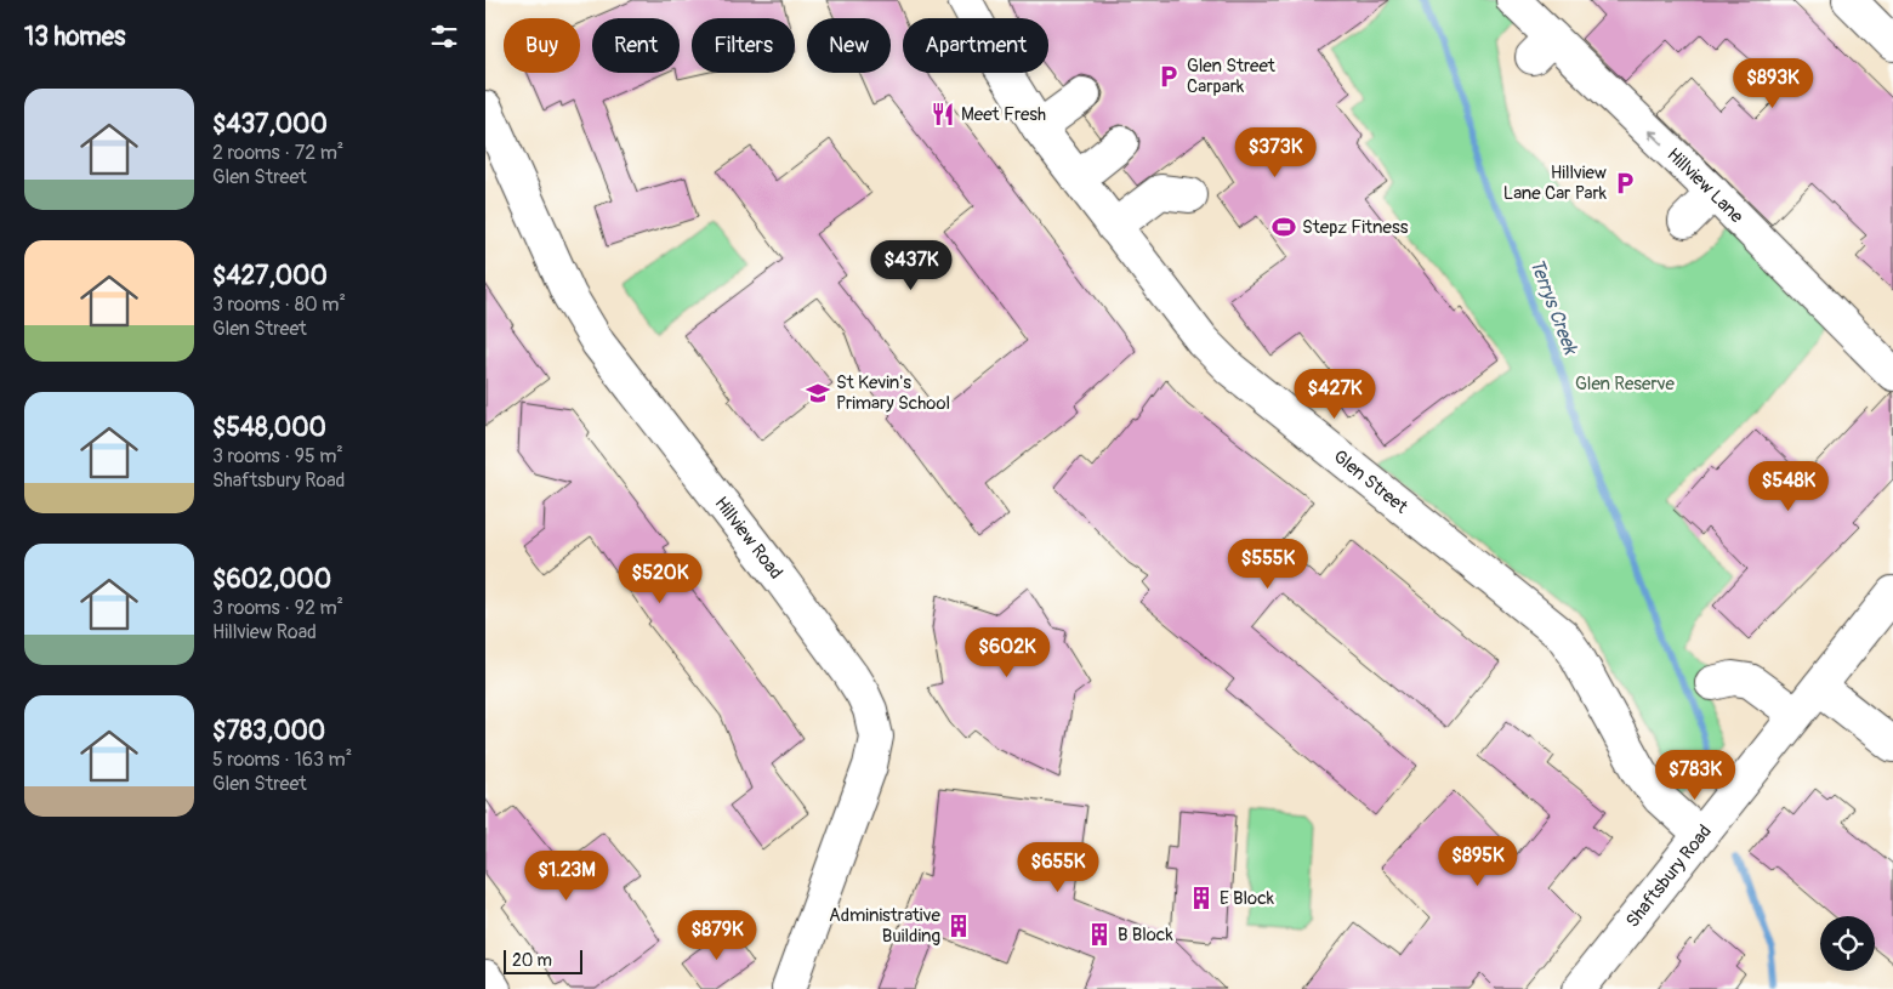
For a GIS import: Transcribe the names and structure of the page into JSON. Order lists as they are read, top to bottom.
{
  "streets": {
    "street": [
      "Hillview Lane",
      "Glen Street",
      "Hillview Road",
      "Shaftsbury Road"
    ]
  },
  "crossings": [
    ["Glen Street", "Shaftsbury Road"]
  ],
  "one_way": ["Hillview Lane"],
  "water": ["Terrys Creek"],
  "parks": ["Glen Reserve"],
  "places": {
    "parking": ["Glen Street Carpark", "Hillview Lane Car Park"],
    "restaurant": ["Meet Fresh"],
    "sports": ["Stepz Fitness"],
    "school or university": ["St Kevin's Primary School"],
    "building": ["E Block", "Administrative Building", "B Block"]
  },
  "scale_bar": "20 m",
  "page": {
    "heading": "13 homes",
    "chip": [
      "Buy",
      "Rent",
      "Filters",
      "New",
      "Apartment"
    ],
    "price": [
      "$893K",
      "$373K",
      "$437K",
      "$427K",
      "$548K",
      "$555K",
      "$520K",
      "$602K",
      "$783K",
      "$895K",
      "$655K",
      "$1.23M",
      "$879K"
    ],
    "list": [
      {
        "name": "$437,000",
        "note": "2 rooms · 72 m² · Glen Street"
      },
      {
        "name": "$427,000",
        "note": "3 rooms · 80 m² · Glen Street"
      },
      {
        "name": "$548,000",
        "note": "3 rooms · 95 m² · Shaftsbury Road"
      },
      {
        "name": "$602,000",
        "note": "3 rooms · 92 m² · Hillview Road"
      },
      {
        "name": "$783,000",
        "note": "5 rooms · 163 m² · Glen Street"
      }
    ],
    "scale": "20 m"
  }
}
